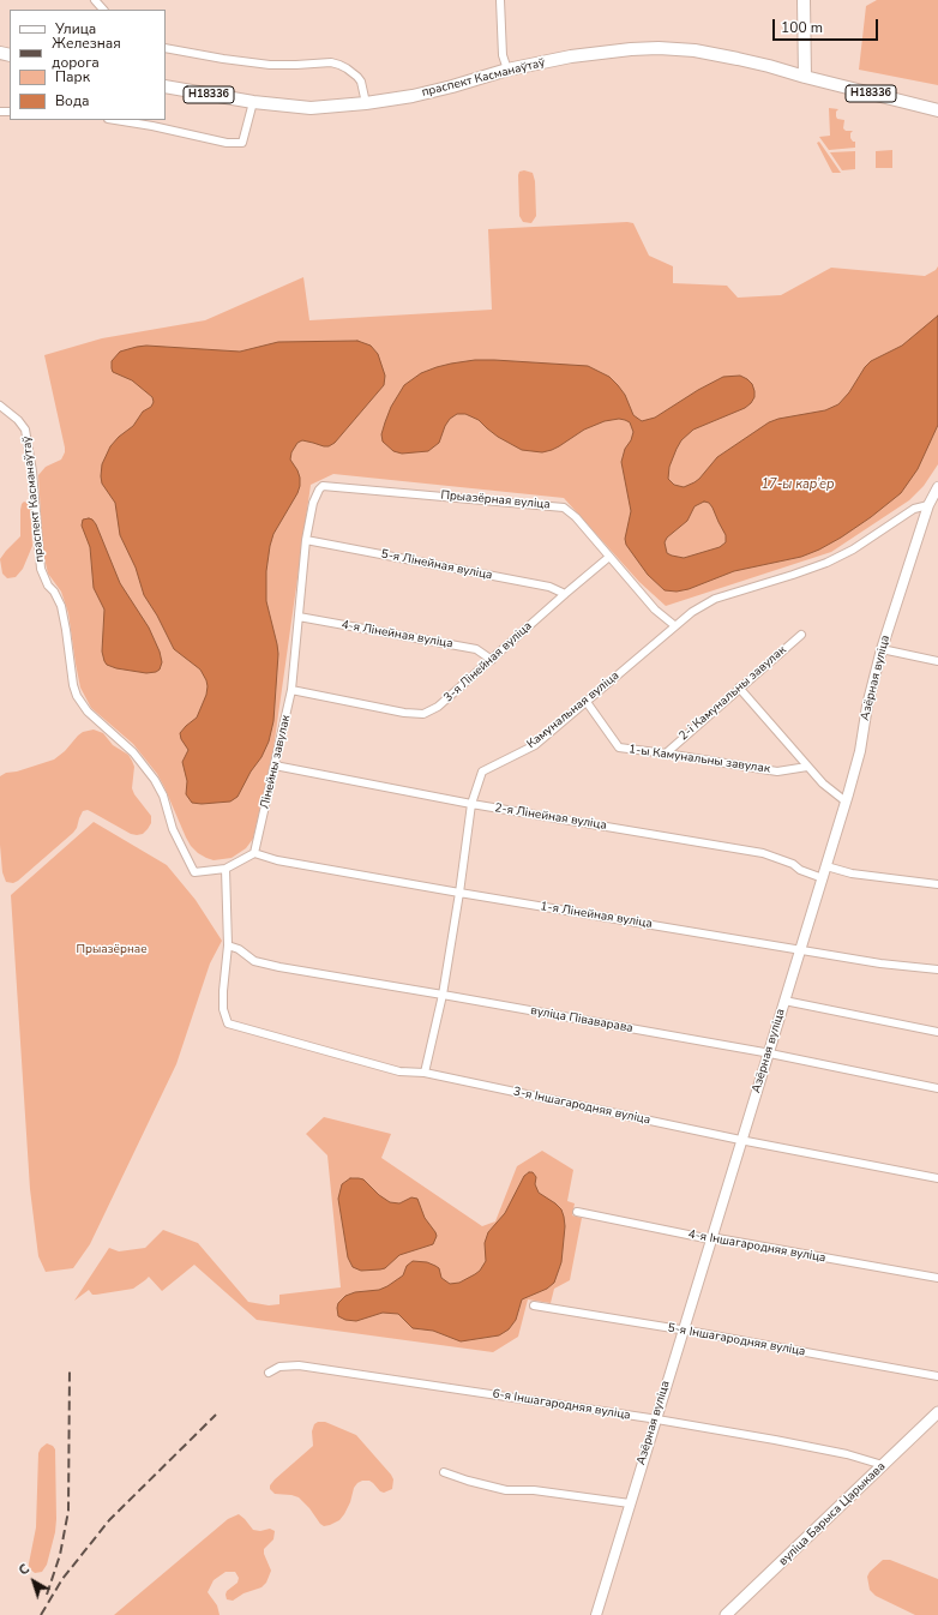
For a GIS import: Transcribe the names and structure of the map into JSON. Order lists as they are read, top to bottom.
{
  "streets": {
    "main road": ["праспект Касманаўтаў", "Н18336", "вуліца Барыса Царыкава"],
    "street": [
      "Прыазёрная вуліца",
      "5-я Лінейная вуліца",
      "4-я Лінейная вуліца",
      "3-я Лінейная вуліца",
      "Азёрная вуліца",
      "2-і Камунальны завулак",
      "Камунальная вуліца",
      "1-ы Камунальны завулак",
      "Лінейны завулак",
      "2-я Лінейная вуліца",
      "1-я Лінейная вуліца",
      "вуліца Піваварава",
      "3-я Іншагародняя вуліца",
      "4-я Іншагародняя вуліца",
      "5-я Іншагародняя вуліца",
      "6-я Іншагародняя вуліца"
    ]
  },
  "crossings": [
    ["Прыазёрная вуліца", "3-я Лінейная вуліца"],
    ["Прыазёрная вуліца", "Камунальная вуліца"],
    ["Прыазёрная вуліца", "Лінейны завулак"],
    ["5-я Лінейная вуліца", "3-я Лінейная вуліца"],
    ["5-я Лінейная вуліца", "Лінейны завулак"],
    ["4-я Лінейная вуліца", "3-я Лінейная вуліца"],
    ["4-я Лінейная вуліца", "Лінейны завулак"],
    ["3-я Лінейная вуліца", "Лінейны завулак"],
    ["Азёрная вуліца", "Камунальная вуліца"],
    ["Азёрная вуліца", "2-я Лінейная вуліца"],
    ["Азёрная вуліца", "1-я Лінейная вуліца"],
    ["Азёрная вуліца", "вуліца Піваварава"],
    ["Азёрная вуліца", "3-я Іншагародняя вуліца"],
    ["Азёрная вуліца", "4-я Іншагародняя вуліца"],
    ["Азёрная вуліца", "5-я Іншагародняя вуліца"],
    ["Азёрная вуліца", "6-я Іншагародняя вуліца"],
    ["2-і Камунальны завулак", "1-ы Камунальны завулак"],
    ["Камунальная вуліца", "1-ы Камунальны завулак"],
    ["Камунальная вуліца", "2-я Лінейная вуліца"],
    ["Камунальная вуліца", "1-я Лінейная вуліца"],
    ["Камунальная вуліца", "вуліца Піваварава"],
    ["Камунальная вуліца", "3-я Іншагародняя вуліца"],
    ["Лінейны завулак", "2-я Лінейная вуліца"],
    ["Лінейны завулак", "1-я Лінейная вуліца"],
    ["вуліца Піваварава", "3-я Іншагародняя вуліца"],
    ["6-я Іншагародняя вуліца", "вуліца Барыса Царыкава"]
  ],
  "water": ["17-ы кар’ер"],
  "parks": ["Прыазёрнае"],
  "legend": [
    "Улица",
    "Железная дорога",
    "Парк",
    "Вода"
  ],
  "scale_bar": "100 m",
  "north": "top left"
}
